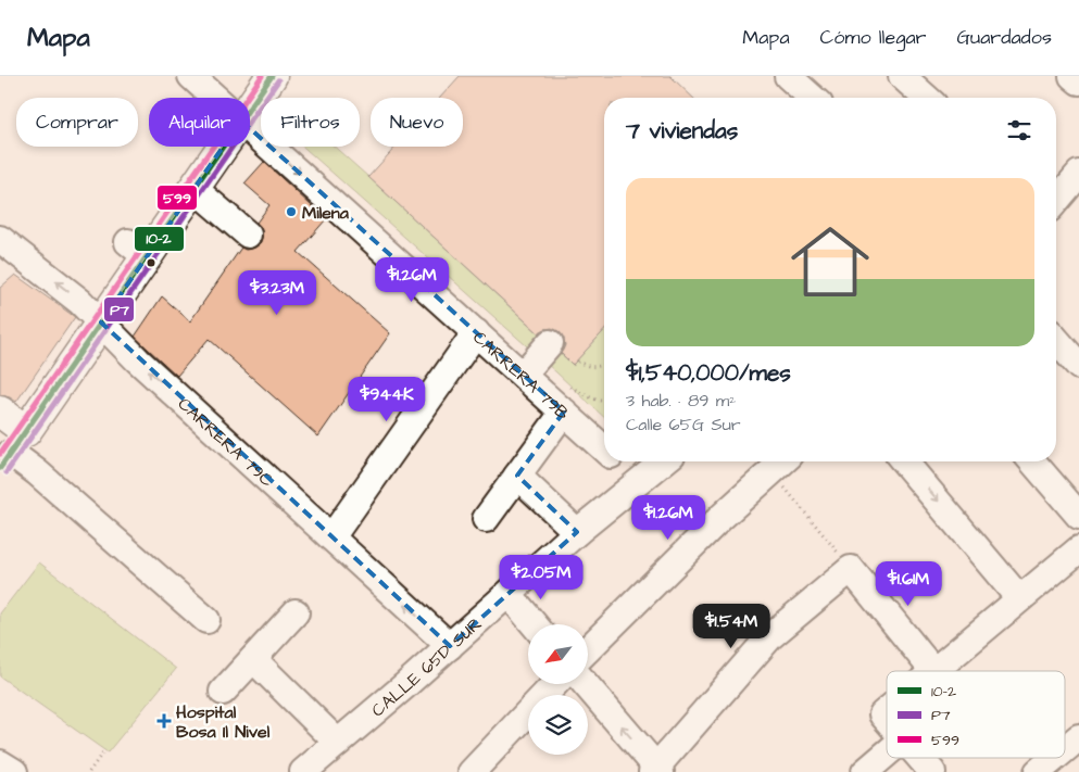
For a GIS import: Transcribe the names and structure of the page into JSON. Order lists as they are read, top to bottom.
{
  "streets": {
    "street": ["CARRERA 79B", "CARRERA 79C", "CALLE 65D SUR"]
  },
  "crossings": [
    ["CARRERA 79B", "CALLE 65D SUR"],
    ["CARRERA 79C", "CALLE 65D SUR"]
  ],
  "one_way": ["CARRERA 79B"],
  "places": {
    "other": ["Milena"],
    "health": ["Hospital Bosa Il Nivel"]
  },
  "lines": ["transit line 10-2", "transit line 599", "transit line P7"],
  "legend": ["10-2", "P7", "599"],
  "north": "bottom left",
  "page": {
    "header": "Mapa",
    "nav": ["Mapa", "Cómo llegar", "Guardados"],
    "chip": [
      "Comprar",
      "Alquilar",
      "Filtros",
      "Nuevo"
    ],
    "heading": "7 viviendas",
    "list": [
      {
        "name": "$1,540,000/mes",
        "note": "3 hab. · 89 m² · Calle 65G Sur"
      }
    ],
    "price": [
      "$1.26M",
      "$3.23M",
      "$944K",
      "$1.26M",
      "$2.05M",
      "$1.61M",
      "$1.54M"
    ]
  }
}
